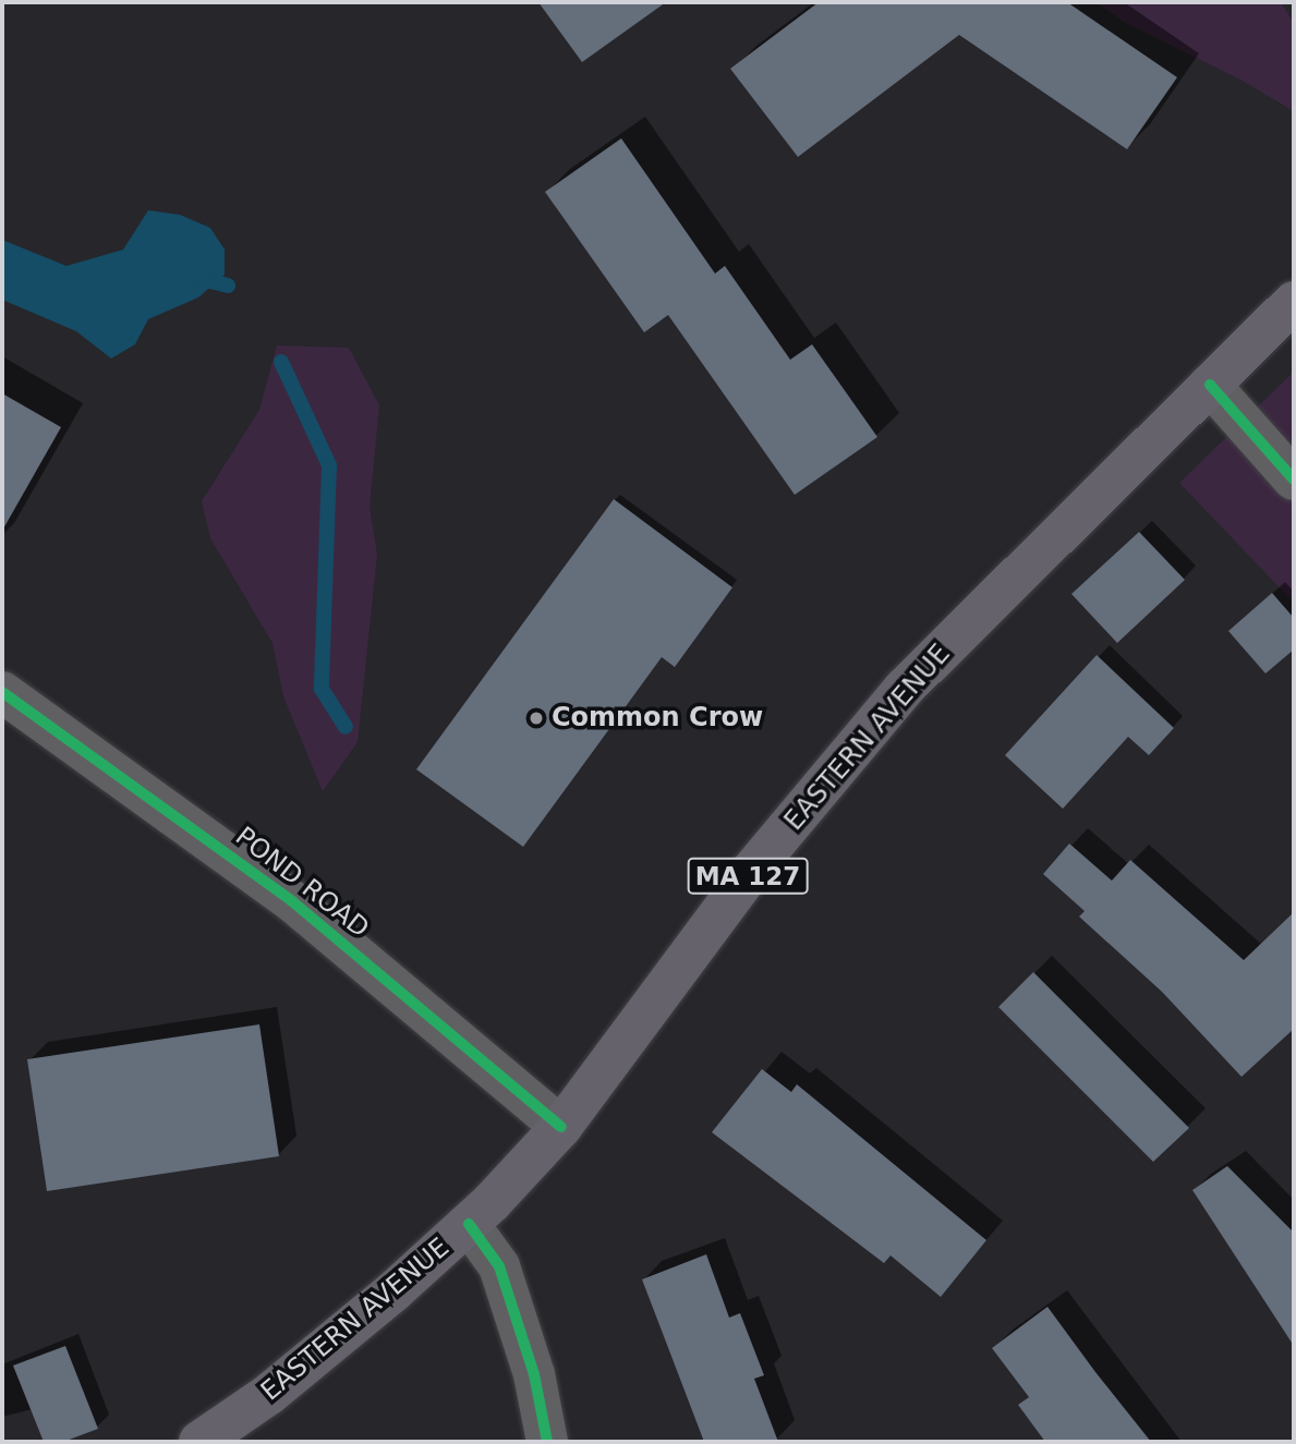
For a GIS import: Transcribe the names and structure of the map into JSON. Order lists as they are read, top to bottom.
{
  "streets": {
    "main road": ["EASTERN AVENUE", "MA 127"],
    "street": ["POND ROAD"]
  },
  "crossings": [
    ["EASTERN AVENUE", "POND ROAD"]
  ],
  "places": ["Common Crow"]
}
